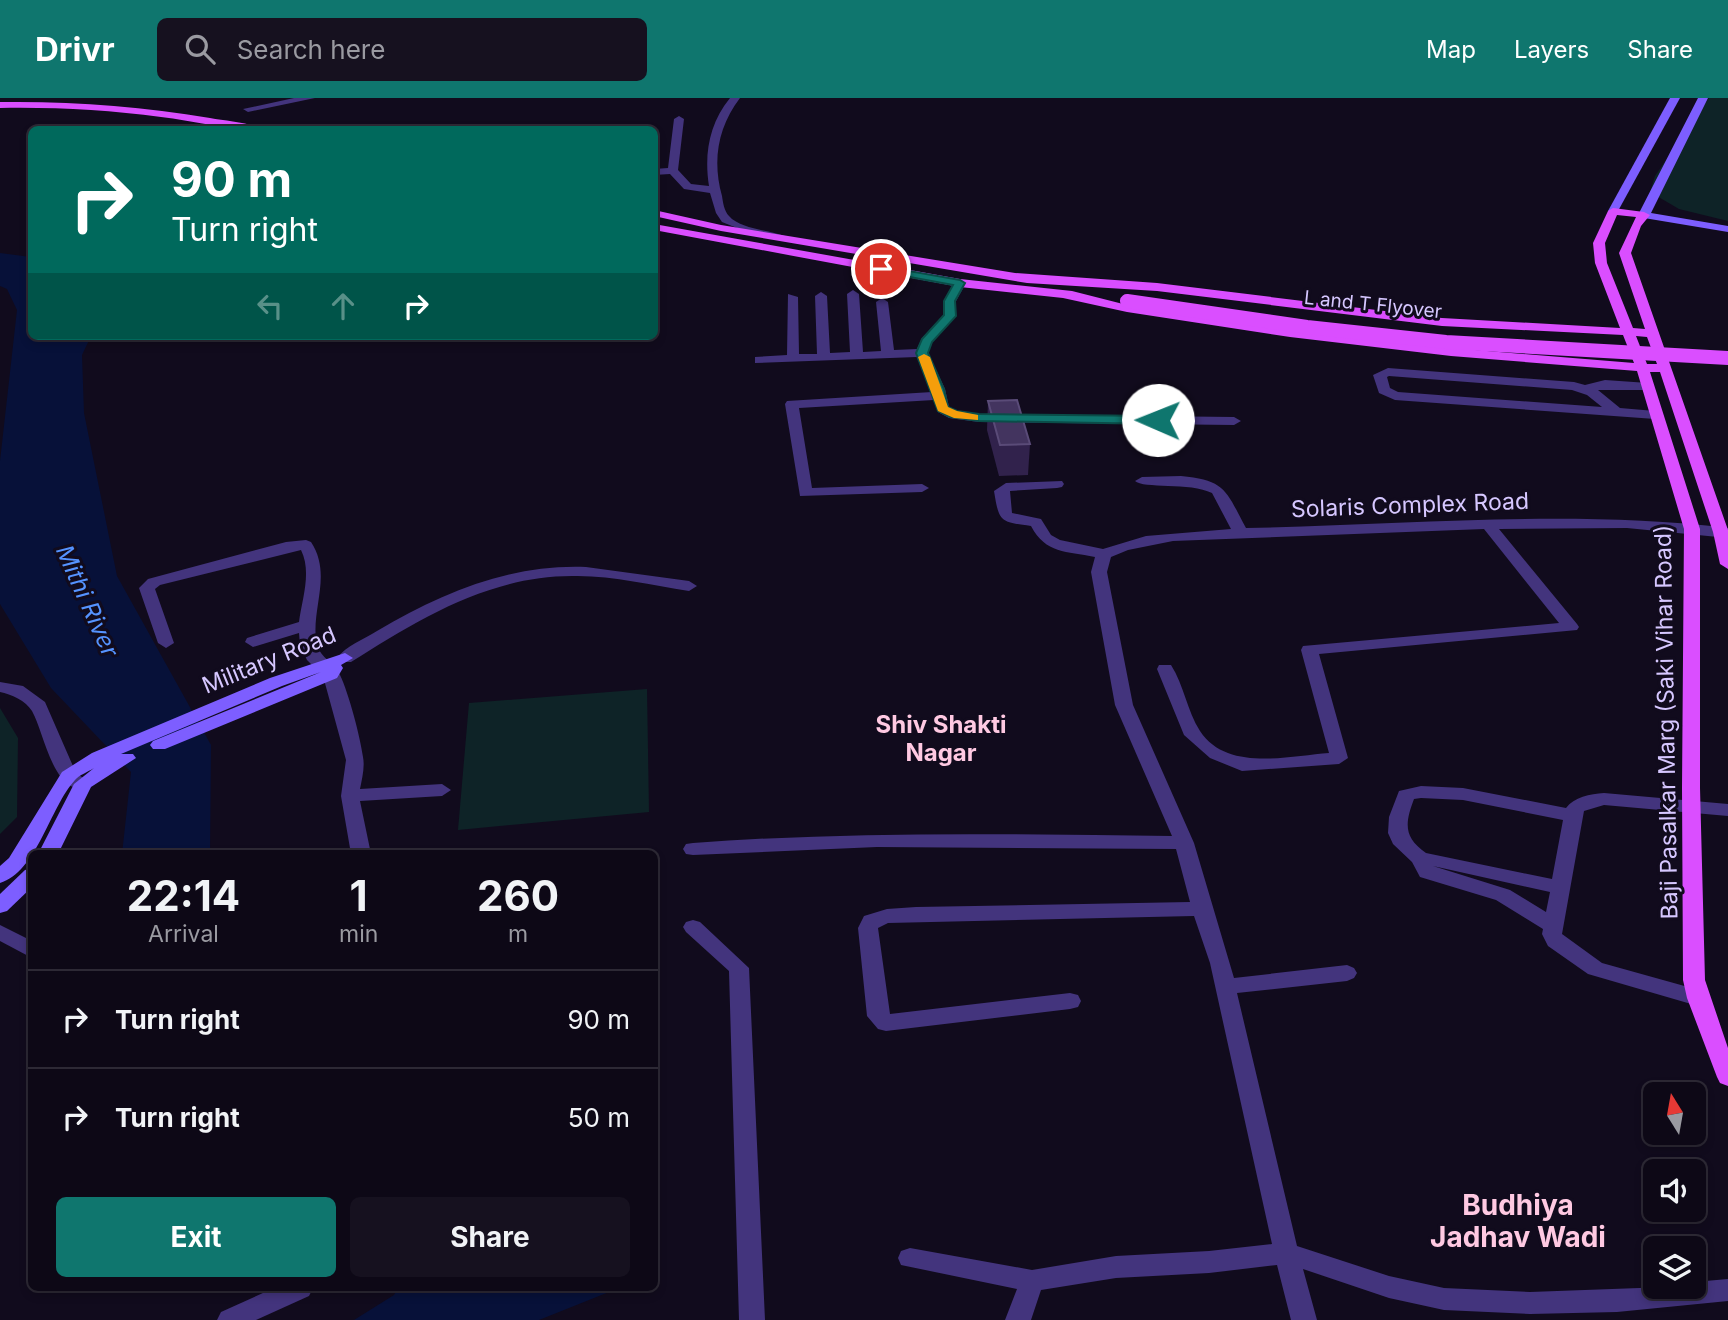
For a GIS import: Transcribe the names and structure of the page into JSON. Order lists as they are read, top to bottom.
{
  "streets": {
    "main road": ["L and T Flyover", "Military Road", "Baji Pasalkar Marg (Saki Vihar Road)"],
    "street": ["Solaris Complex Road"]
  },
  "crossings": [
    ["Solaris Complex Road", "Baji Pasalkar Marg (Saki Vihar Road)"]
  ],
  "districts": ["Shiv Shakti Nagar", "Budhiya Jadhav Wadi"],
  "water": ["Mithi River"],
  "north": "top",
  "page": {
    "header": "Drivr",
    "search": "Search here",
    "nav": ["Map", "Layers", "Share"],
    "turn": ["90 m", "Turn right"],
    "eta": [
      "22:14",
      "Arrival",
      "1",
      "min",
      "260",
      "m"
    ],
    "list": [
      {
        "name": "Turn right",
        "value": "90 m"
      },
      {
        "name": "Turn right",
        "value": "50 m"
      }
    ],
    "buttons": ["Exit", "Share"]
  }
}
